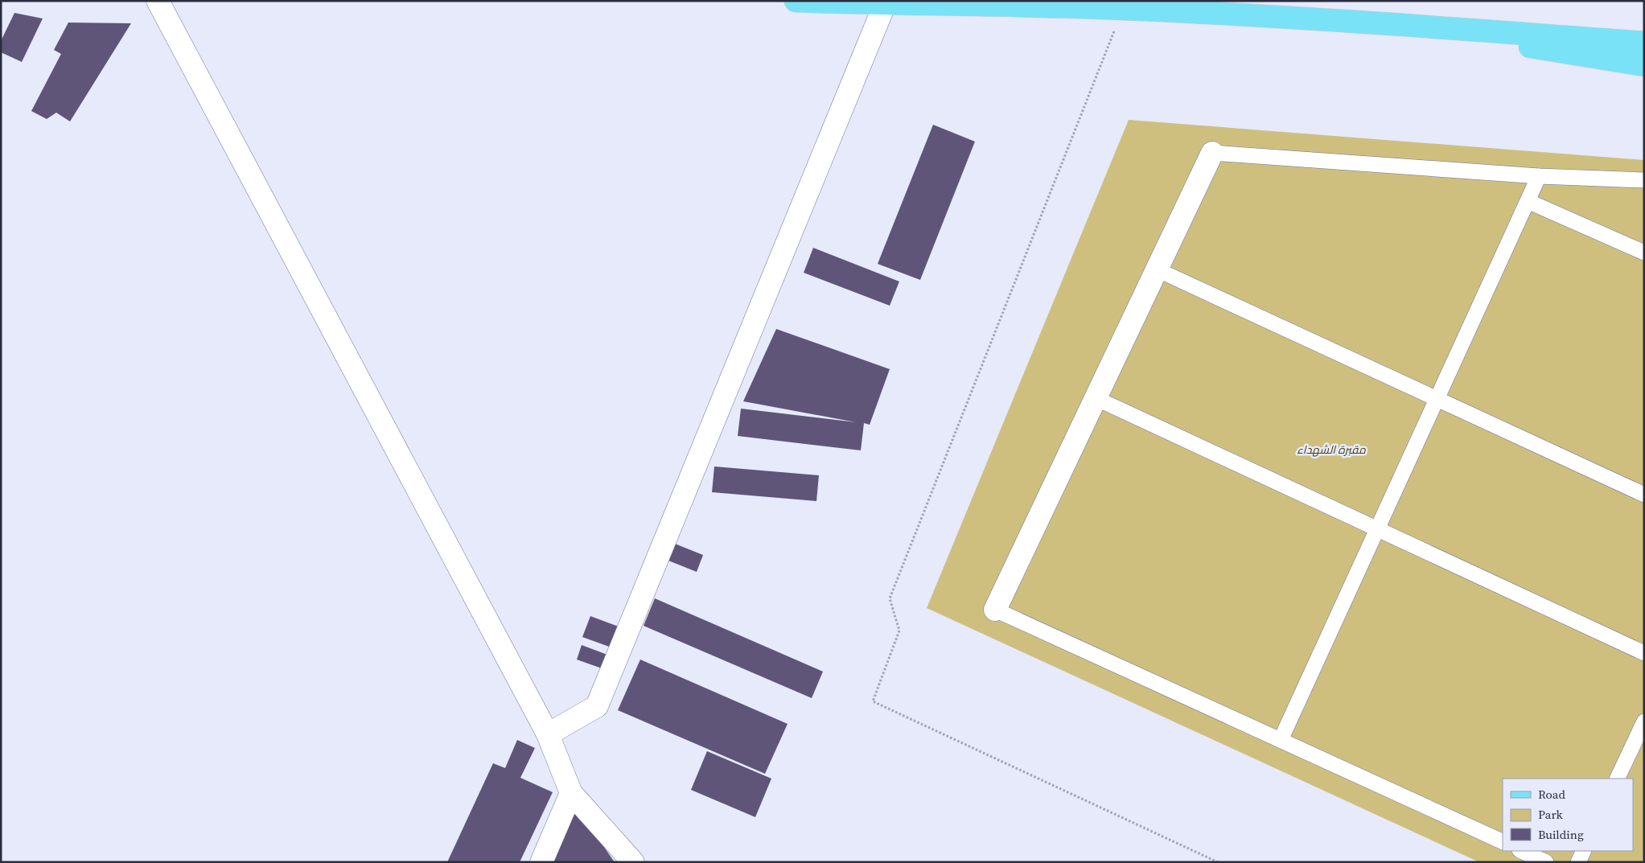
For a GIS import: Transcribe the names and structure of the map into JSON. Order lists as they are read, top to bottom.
{
  "parks": ["مقبرة الشهداء"],
  "legend": ["Road", "Park", "Building"]
}
